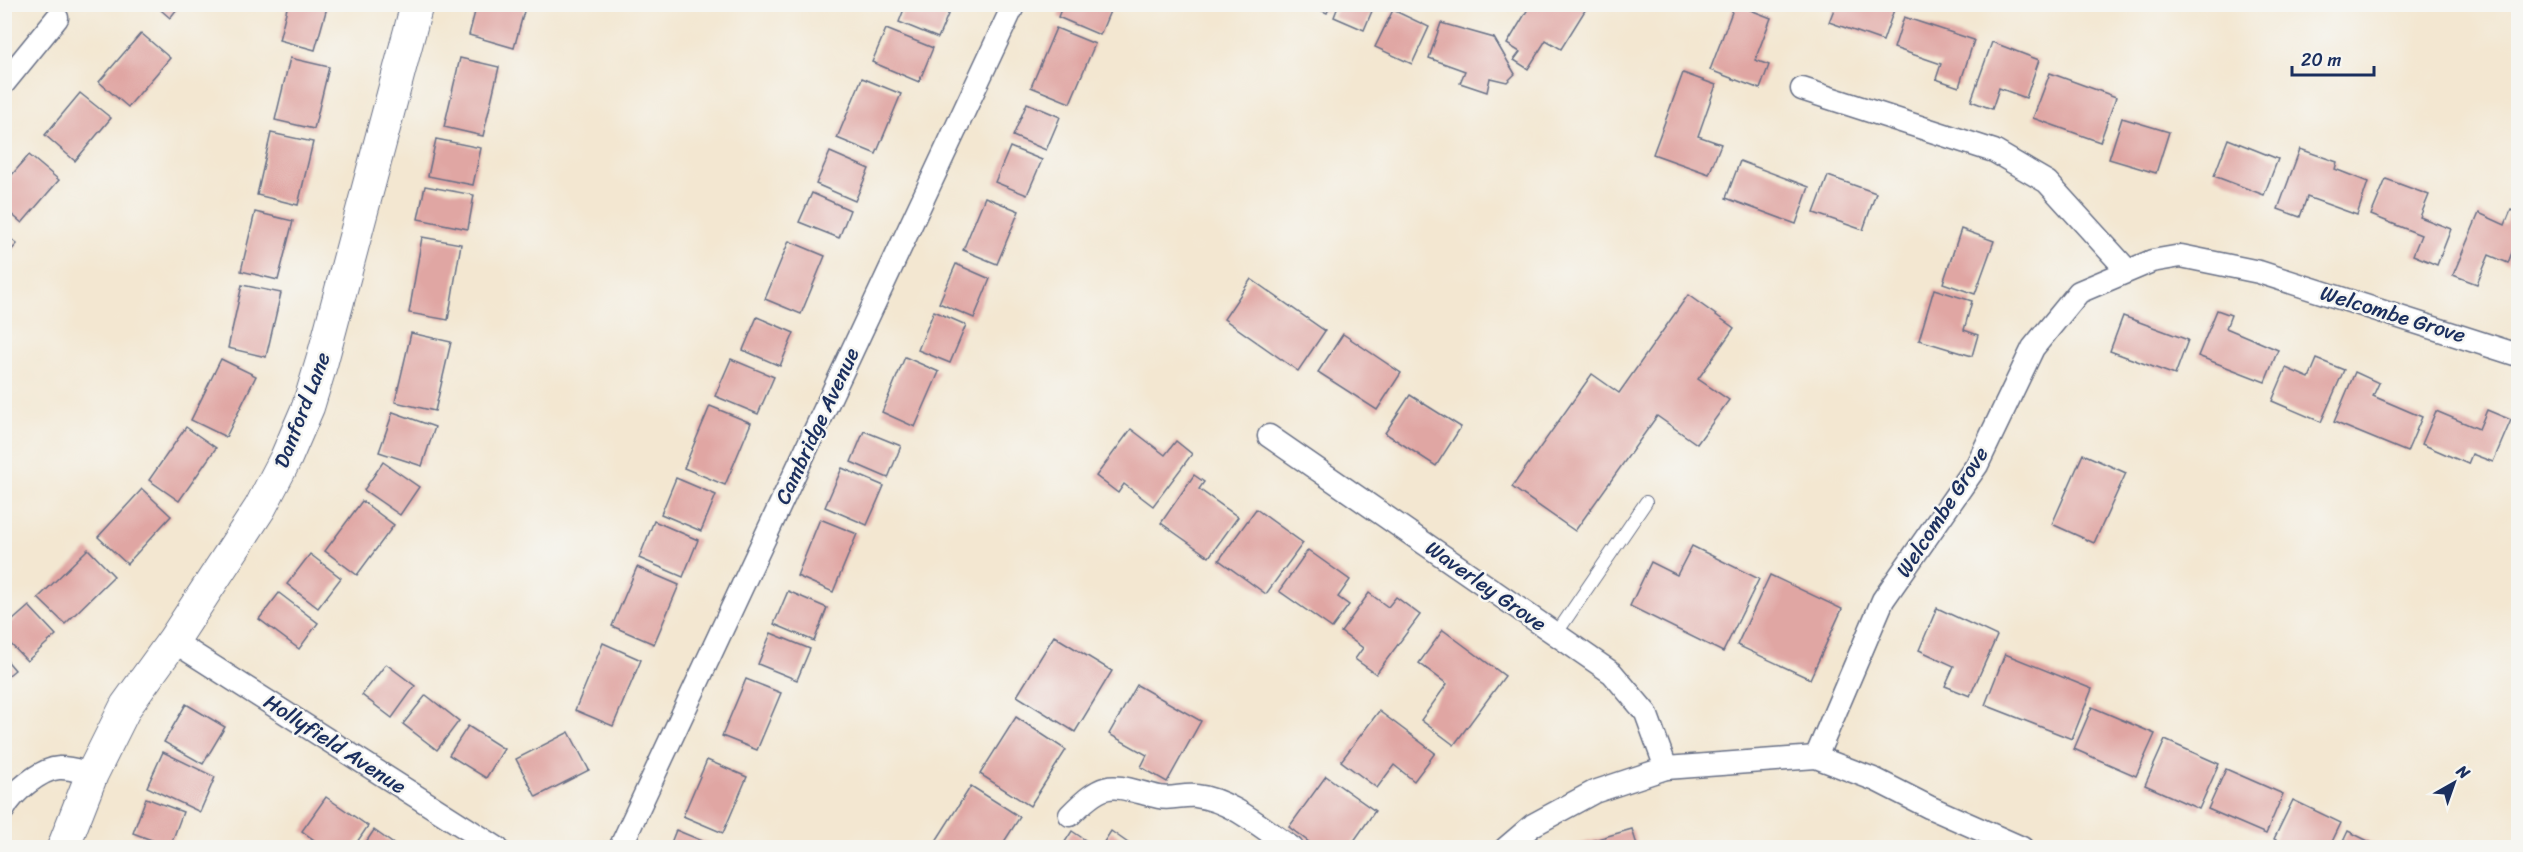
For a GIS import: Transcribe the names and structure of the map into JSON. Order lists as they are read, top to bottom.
{
  "streets": {
    "street": [
      "Welcombe Grove",
      "Danford Lane",
      "Cambridge Avenue",
      "Waverley Grove",
      "Hollyfield Avenue"
    ]
  },
  "crossings": [
    ["Danford Lane", "Hollyfield Avenue"]
  ],
  "scale_bar": "20 m",
  "north": "top right"
}
